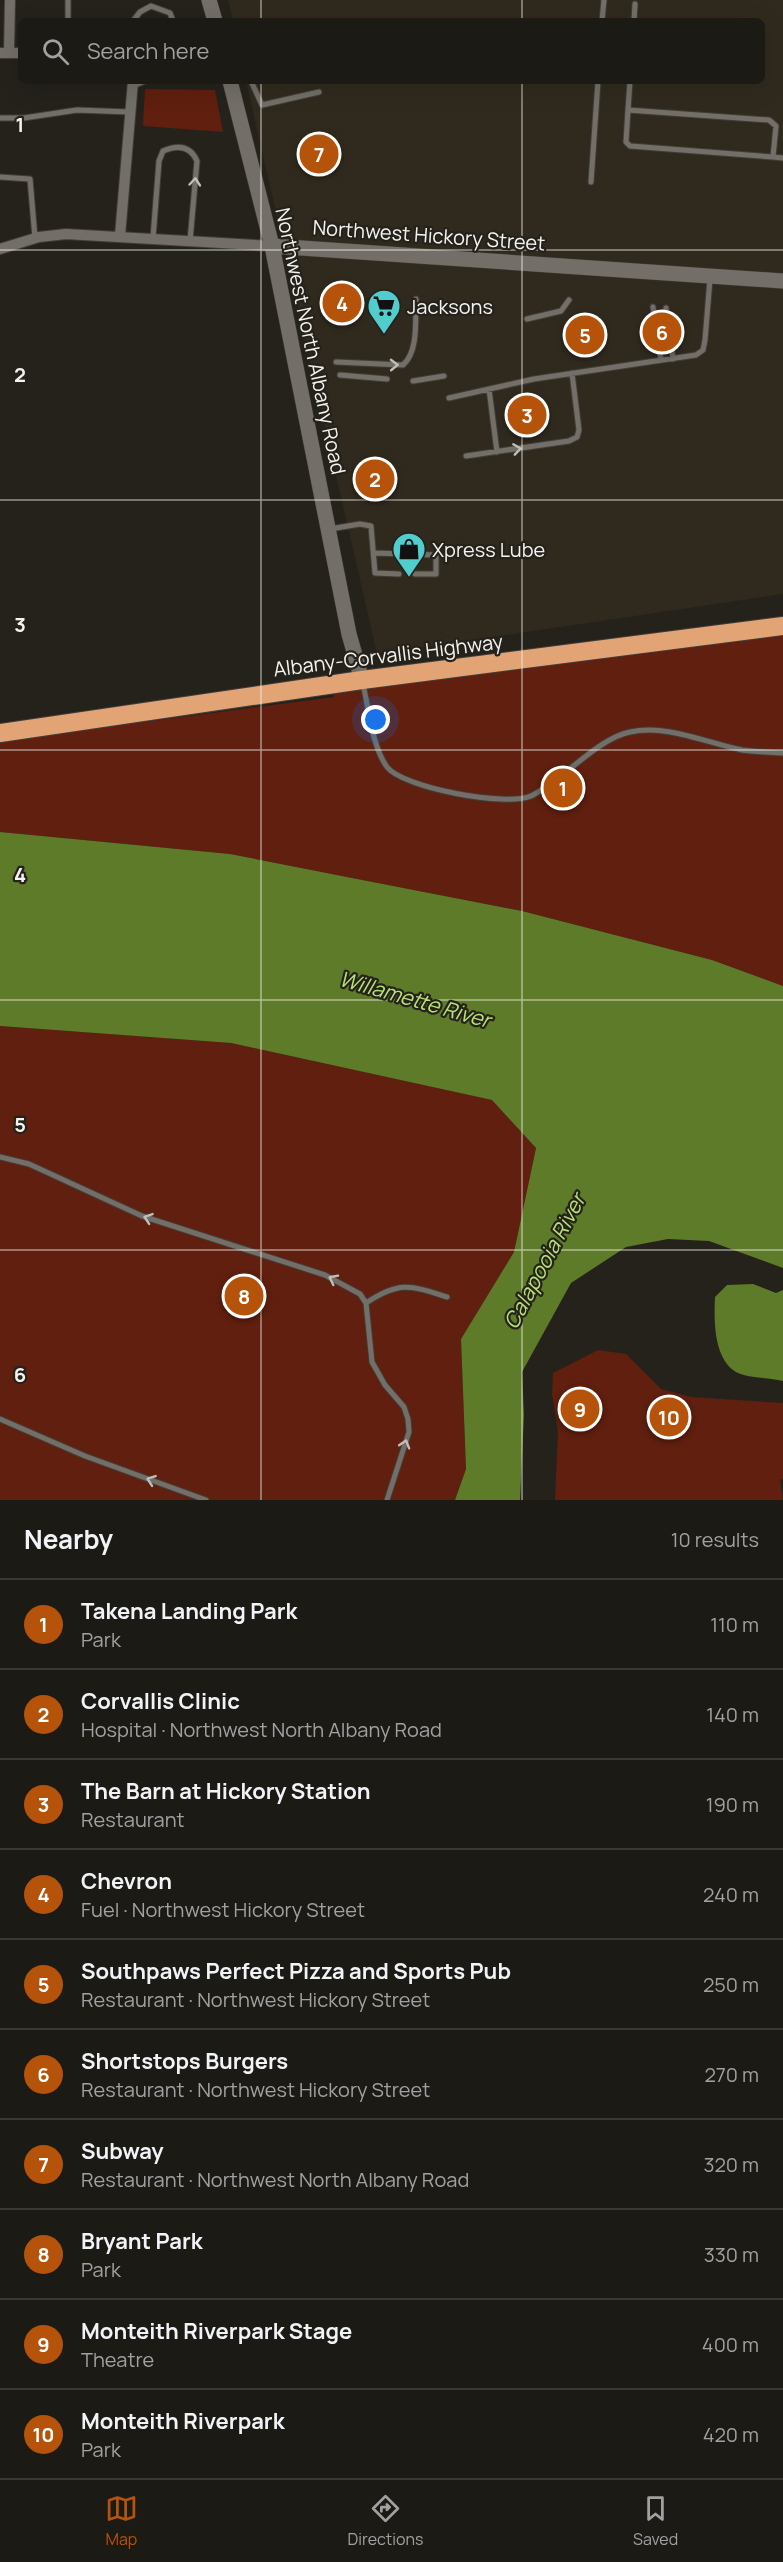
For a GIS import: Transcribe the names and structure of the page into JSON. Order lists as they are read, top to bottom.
{
  "streets": {
    "highway": ["Albany-Corvallis Highway"],
    "main road": ["Northwest Hickory Street", "Northwest North Albany Road"]
  },
  "crossings": [
    ["Northwest Hickory Street", "Northwest North Albany Road"],
    ["Northwest North Albany Road", "Albany-Corvallis Highway"]
  ],
  "water": ["Willamette River", "Calapooia River"],
  "places": {
    "supermarket": ["Jacksons"],
    "shop": ["Xpress Lube"]
  },
  "page": {
    "search": "Search here",
    "pins": [
      "7",
      "4",
      "6",
      "5",
      "3",
      "2",
      "1",
      "8",
      "9",
      "10"
    ],
    "heading": ["Nearby", "10 results"],
    "list": [
      {
        "mark": "1",
        "name": "Takena Landing Park",
        "note": "Park",
        "value": "110 m"
      },
      {
        "mark": "2",
        "name": "Corvallis Clinic",
        "note": "Hospital · Northwest North Albany Road",
        "value": "140 m"
      },
      {
        "mark": "3",
        "name": "The Barn at Hickory Station",
        "note": "Restaurant",
        "value": "190 m"
      },
      {
        "mark": "4",
        "name": "Chevron",
        "note": "Fuel · Northwest Hickory Street",
        "value": "240 m"
      },
      {
        "mark": "5",
        "name": "Southpaws Perfect Pizza and Sports Pub",
        "note": "Restaurant · Northwest Hickory Street",
        "value": "250 m"
      },
      {
        "mark": "6",
        "name": "Shortstops Burgers",
        "note": "Restaurant · Northwest Hickory Street",
        "value": "270 m"
      },
      {
        "mark": "7",
        "name": "Subway",
        "note": "Restaurant · Northwest North Albany Road",
        "value": "320 m"
      },
      {
        "mark": "8",
        "name": "Bryant Park",
        "note": "Park",
        "value": "330 m"
      },
      {
        "mark": "9",
        "name": "Monteith Riverpark Stage",
        "note": "Theatre",
        "value": "400 m"
      },
      {
        "mark": "10",
        "name": "Monteith Riverpark",
        "note": "Park",
        "value": "420 m"
      }
    ],
    "nav": ["Map", "Directions", "Saved"]
  },
  "grid": {
    "rows": [
      "1",
      "2",
      "3",
      "4",
      "5",
      "6"
    ]
  }
}
